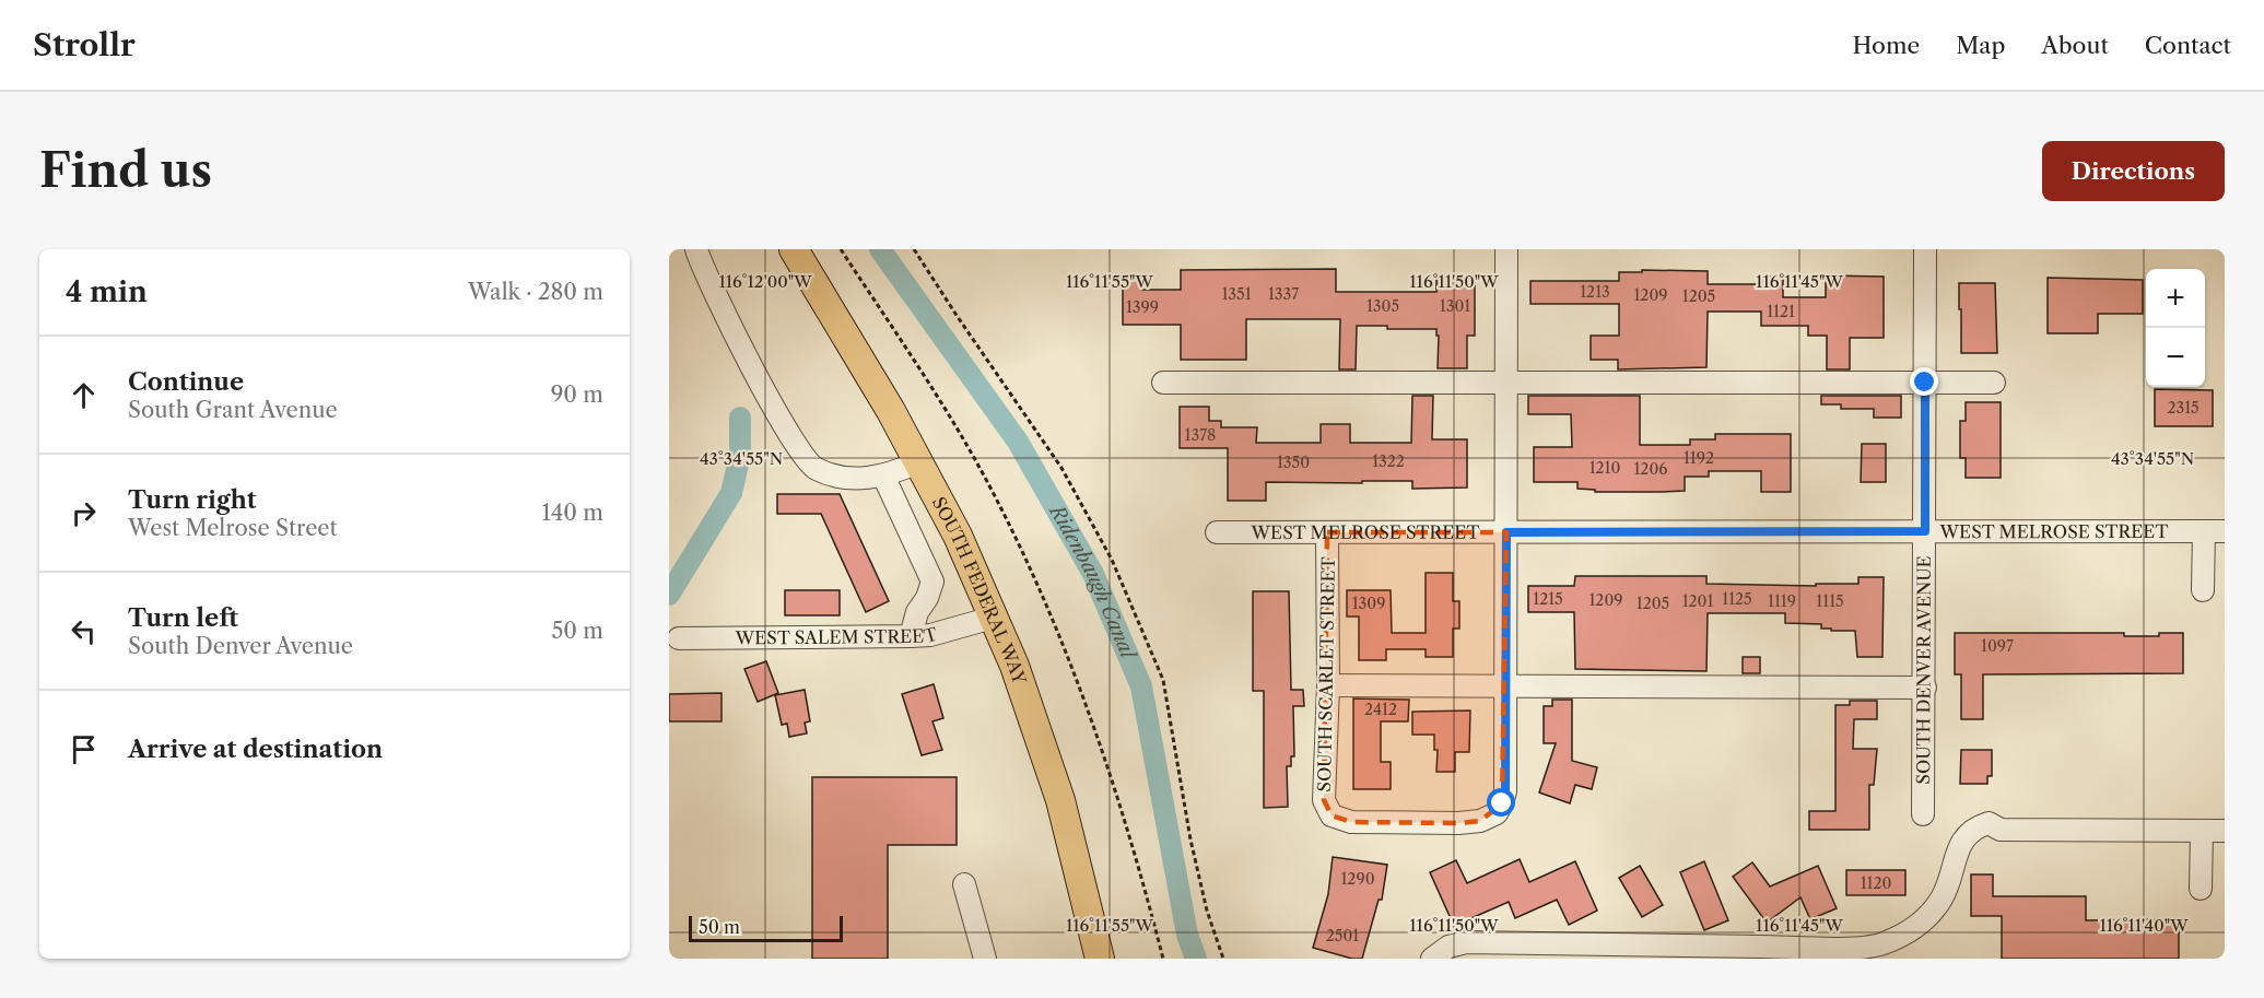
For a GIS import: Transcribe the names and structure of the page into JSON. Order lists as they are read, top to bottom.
{
  "streets": {
    "main road": ["SOUTH FEDERAL WAY"],
    "street": [
      "WEST MELROSE STREET",
      "WEST SALEM STREET",
      "SOUTH DENVER AVENUE",
      "SOUTH SCARLET STREET"
    ]
  },
  "crossings": [
    ["WEST MELROSE STREET", "SOUTH DENVER AVENUE"],
    ["WEST MELROSE STREET", "SOUTH SCARLET STREET"],
    ["SOUTH FEDERAL WAY", "WEST SALEM STREET"]
  ],
  "water": ["Ridenbaugh Canal"],
  "house_numbers": [
    "1213",
    "1351",
    "1337",
    "1209",
    "1205",
    "1305",
    "1301",
    "1399",
    "1121",
    "2315",
    "1378",
    "1192",
    "1322",
    "1350",
    "1210",
    "1206",
    "1215",
    "1125",
    "1209",
    "1201",
    "1119",
    "1115",
    "1309",
    "1205",
    "1097",
    "2412",
    "1290",
    "1120",
    "2501"
  ],
  "scale_bar": "50 m",
  "page": {
    "header": "Strollr",
    "nav": [
      "Home",
      "Map",
      "About",
      "Contact"
    ],
    "buttons": "Directions",
    "title": "Find us",
    "heading": ["4 min", "Walk · 280 m"],
    "map_buttons": ["+", "−"],
    "list": [
      ["Continue", "South Grant Avenue", "90 m"],
      ["Turn right", "West Melrose Street", "140 m"],
      ["Turn left", "South Denver Avenue", "50 m"],
      "Arrive at destination"
    ],
    "scale": "50 m"
  },
  "coordinates": [
    "116°12'00\"W",
    "116°11'55\"W",
    "116°11'50\"W",
    "116°11'45\"W",
    "43°34'55\"N",
    "116°11'40\"W"
  ]
}
